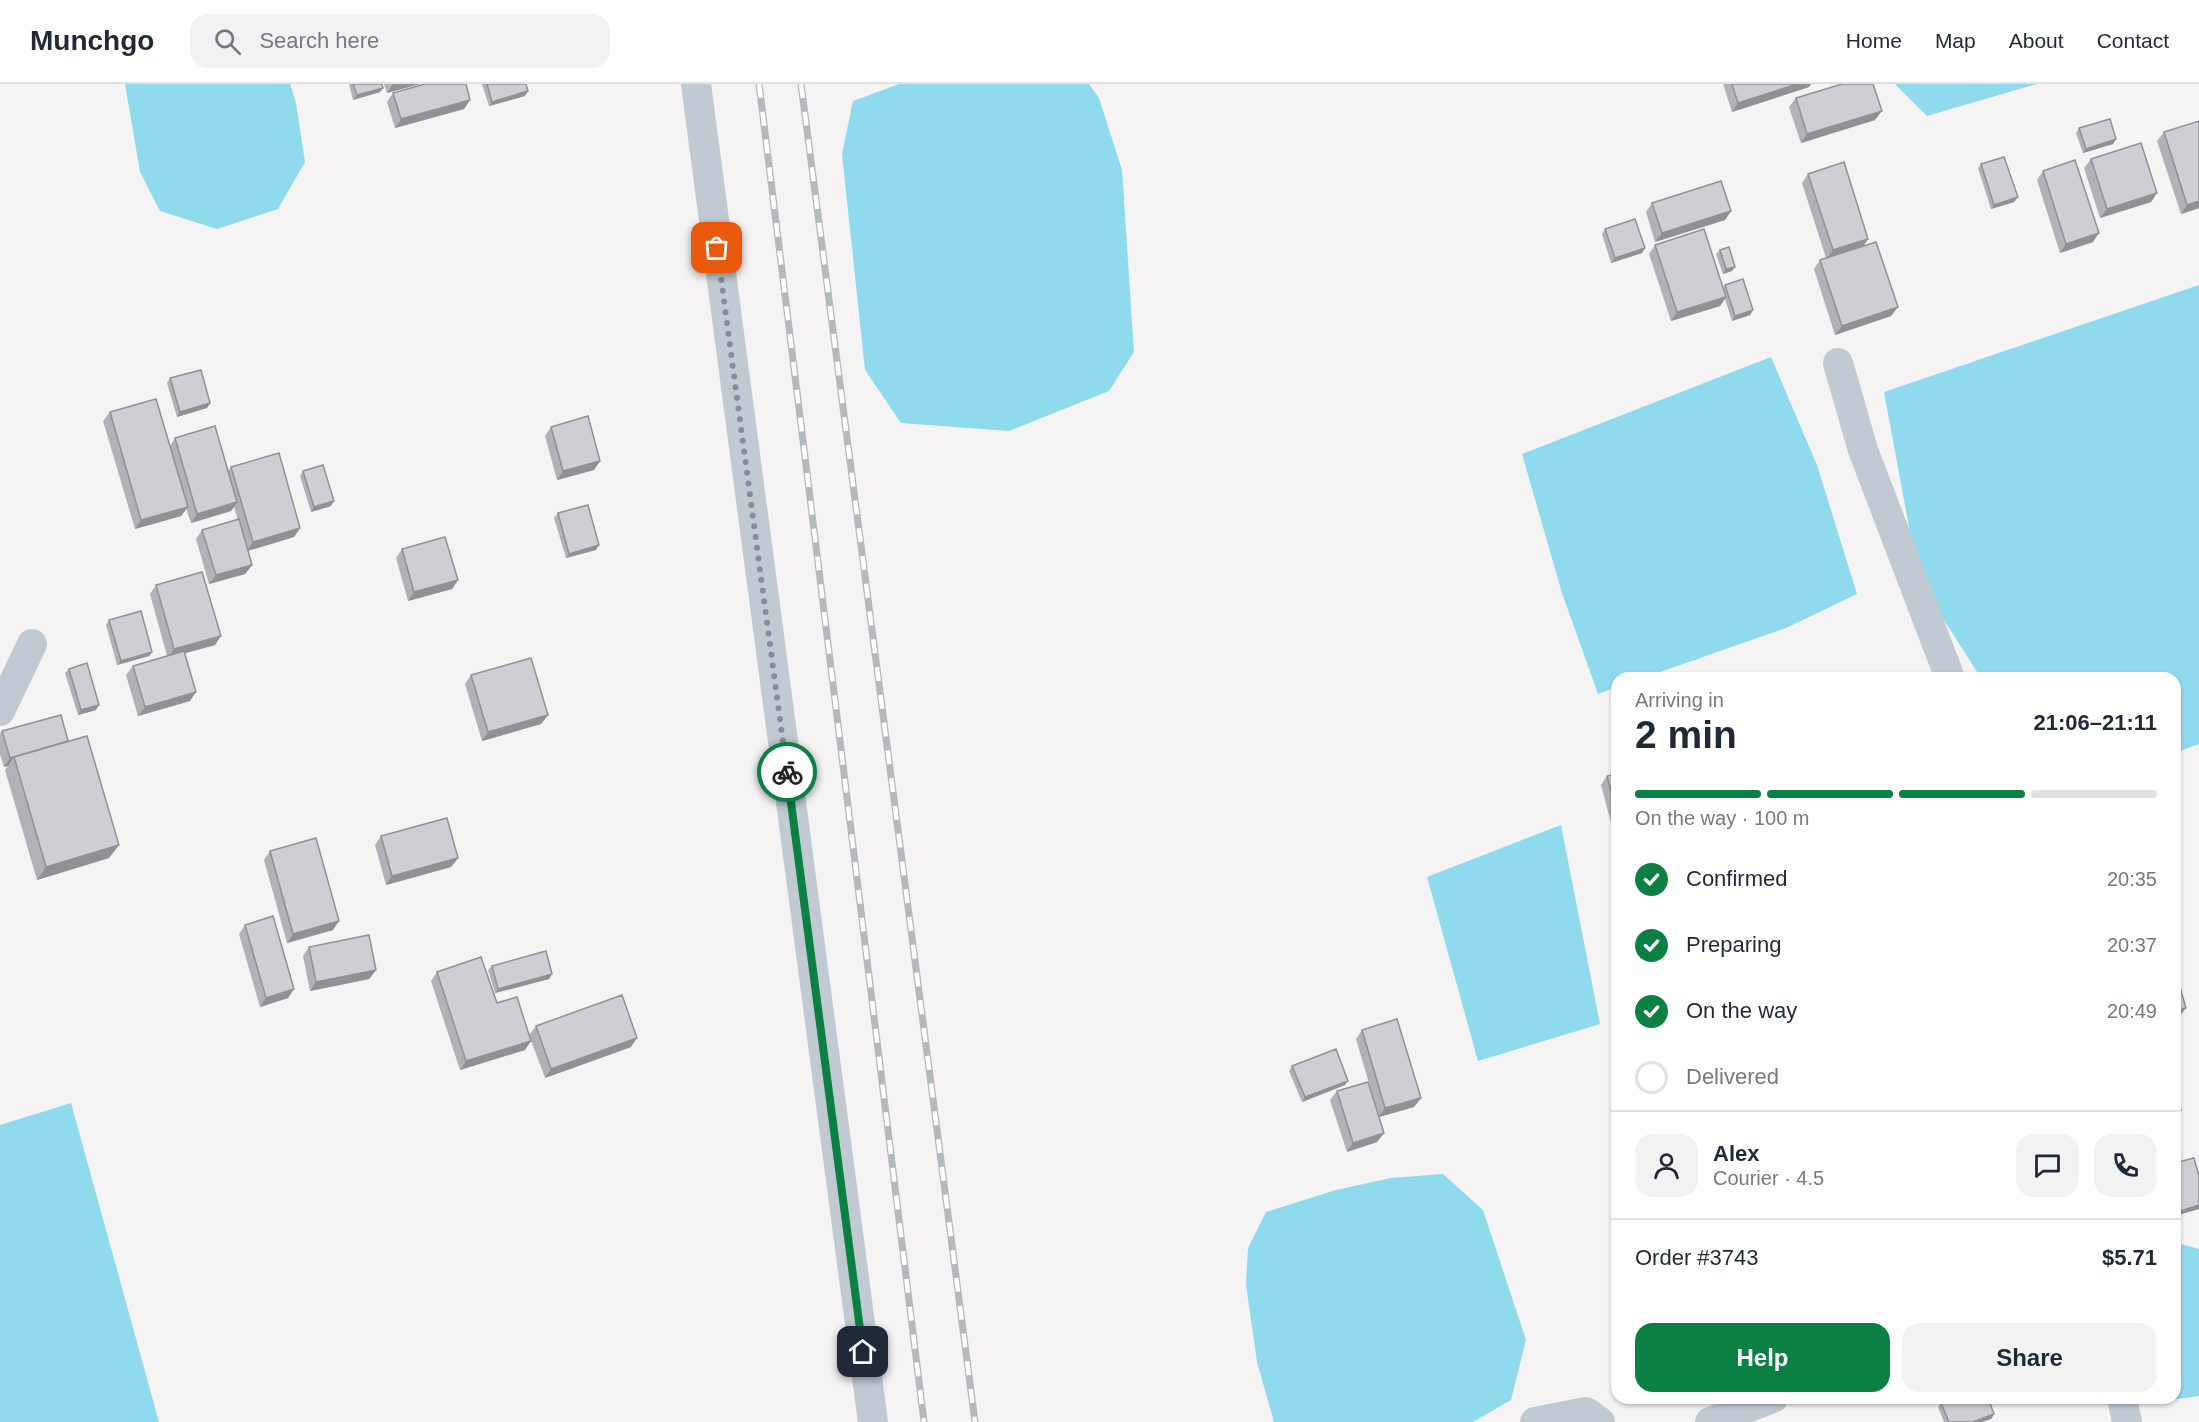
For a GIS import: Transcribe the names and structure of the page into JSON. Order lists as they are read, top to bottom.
{
  "page": {
    "header": "Munchgo",
    "search": "Search here",
    "nav": [
      "Home",
      "Map",
      "About",
      "Contact"
    ],
    "heading": ["2 min", "Arriving in", "21:06–21:11"],
    "panel": [
      "Alex",
      "Courier · 4.5",
      "Order #3743",
      "$5.71"
    ],
    "bar": "On the way · 100 m",
    "list": [
      ["Confirmed", "20:35"],
      ["Preparing", "20:37"],
      ["On the way", "20:49"],
      "Delivered"
    ],
    "buttons": ["Help", "Share"]
  }
}
